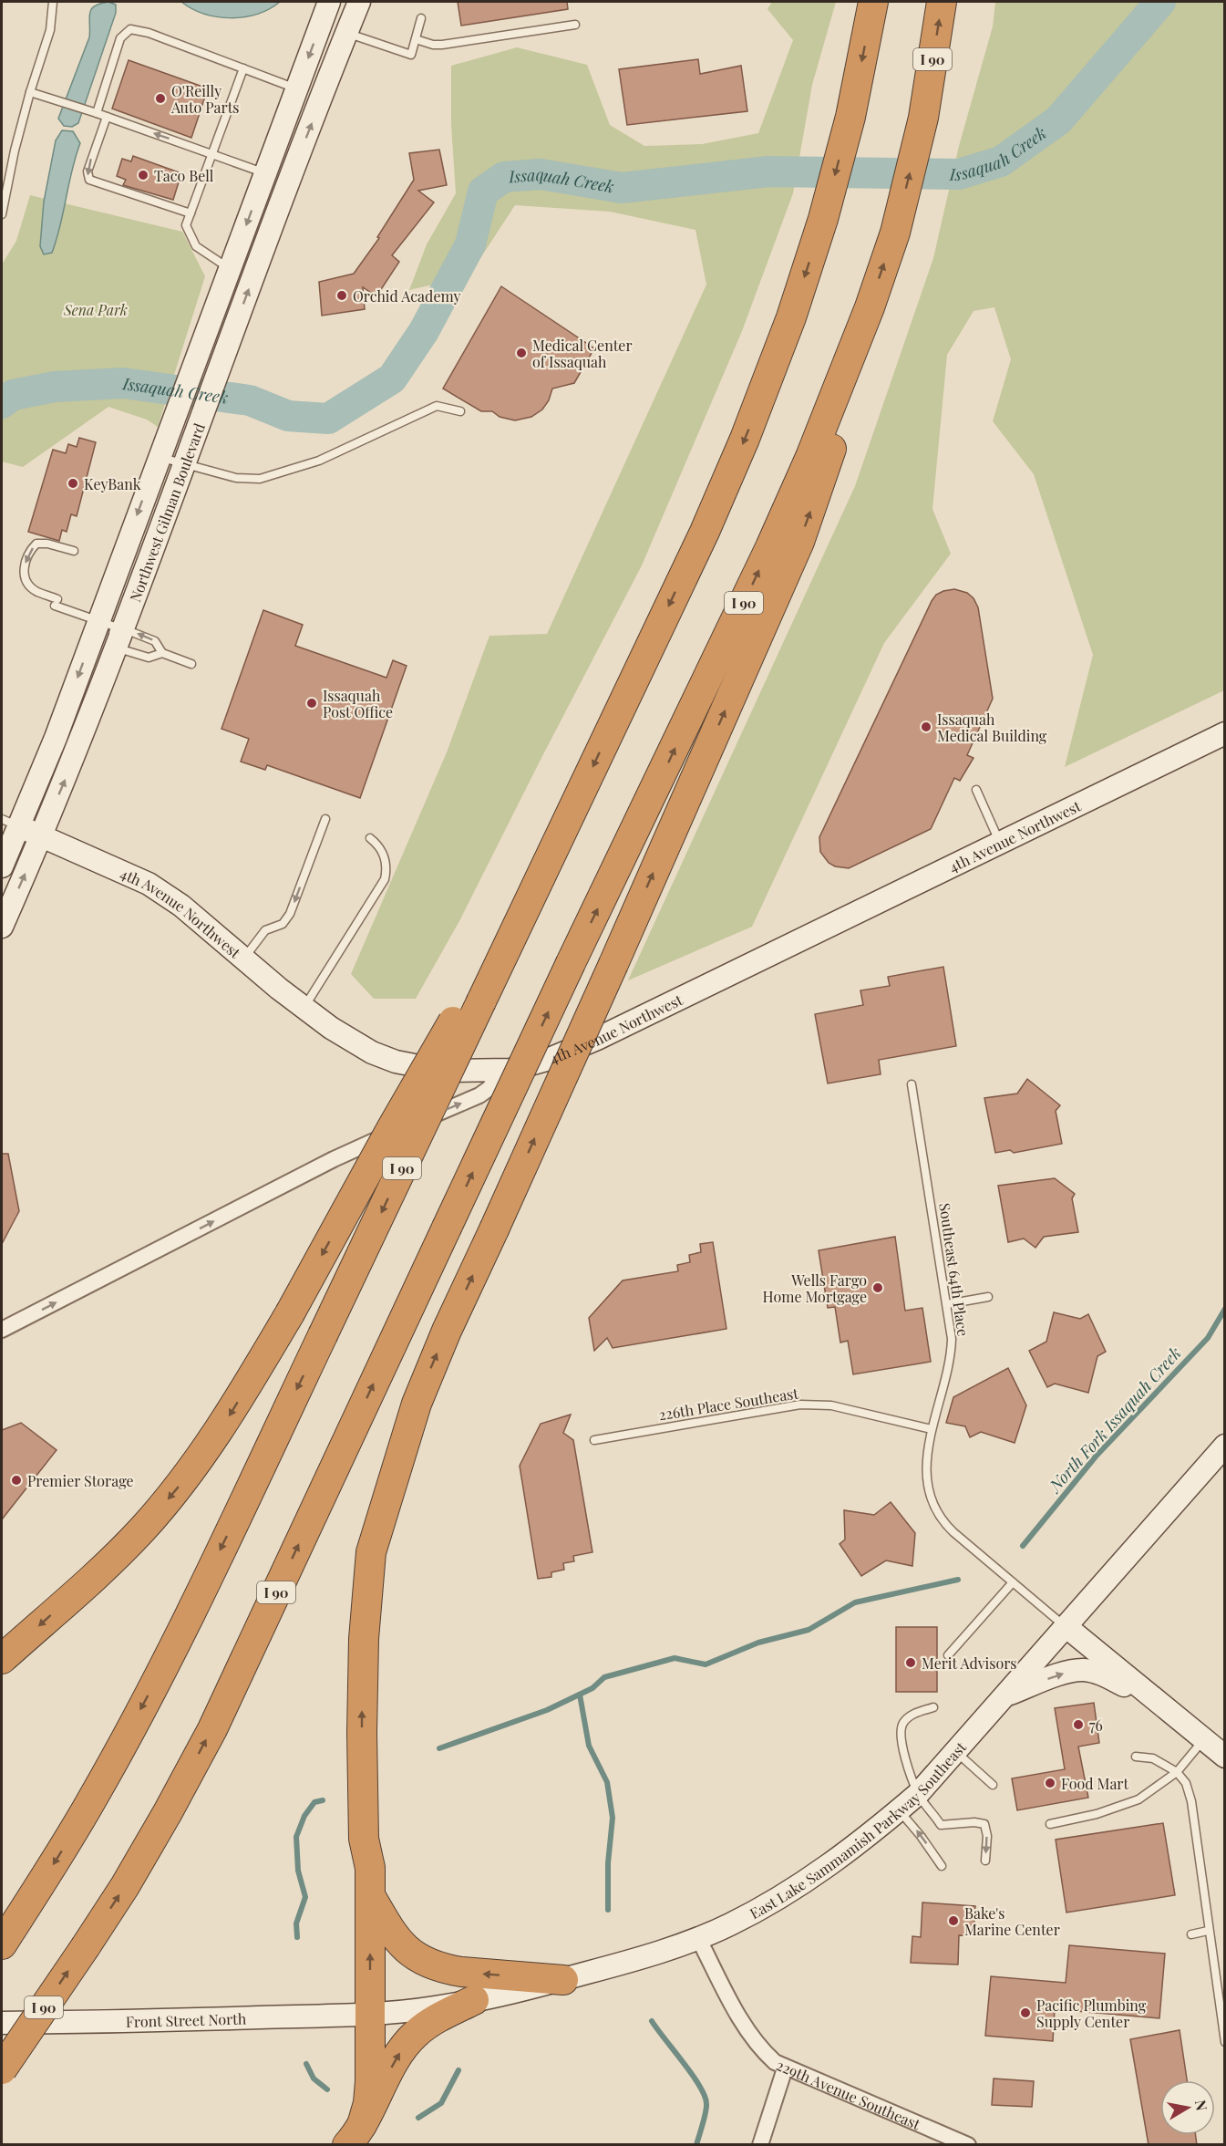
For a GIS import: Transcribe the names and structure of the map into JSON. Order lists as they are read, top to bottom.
{
  "streets": {
    "highway": ["I 90"],
    "street": [
      "Northwest Gilman Boulevard",
      "4th Avenue Northwest",
      "East Lake Sammamish Parkway Southeast",
      "Front Street North",
      "229th Avenue Southeast"
    ],
    "lane": ["Southeast 64th Place", "226th Place Southeast"]
  },
  "crossings": [
    ["Northwest Gilman Boulevard", "4th Avenue Northwest"],
    ["Southeast 64th Place", "226th Place Southeast"],
    ["Southeast 64th Place", "East Lake Sammamish Parkway Southeast"],
    ["East Lake Sammamish Parkway Southeast", "Front Street North"],
    ["East Lake Sammamish Parkway Southeast", "229th Avenue Southeast"]
  ],
  "water": ["Issaquah Creek", "North Fork Issaquah Creek"],
  "parks": ["Sena Park"],
  "places": [
    "O'Reilly Auto Parts",
    "Taco Bell",
    "Orchid Academy",
    "Medical Center of Issaquah",
    "KeyBank",
    "Issaquah Post Office",
    "Issaquah Medical Building",
    "Wells Fargo Home Mortgage",
    "Premier Storage",
    "Merit Advisors",
    "76",
    "Food Mart",
    "Bake's Marine Center",
    "Pacific Plumbing Supply Center"
  ],
  "north": "right"
}
